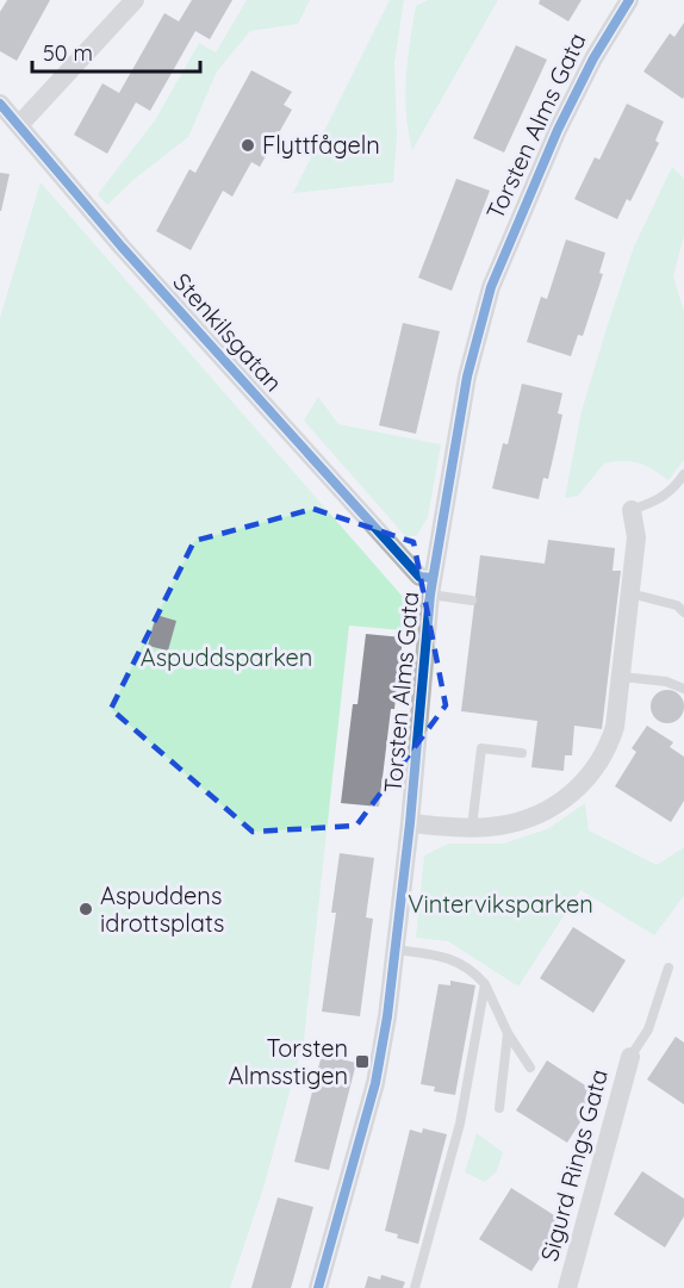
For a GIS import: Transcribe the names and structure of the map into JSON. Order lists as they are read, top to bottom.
{
  "streets": {
    "street": ["Torsten Alms Gata", "Stenkilsgatan", "Sigurd Rings Gata"]
  },
  "crossings": [
    ["Torsten Alms Gata", "Stenkilsgatan"]
  ],
  "parks": ["Aspuddsparken", "Vinterviksparken"],
  "places": {
    "other": ["Flyttfågeln", "Aspuddens idrottsplats"],
    "transit": ["Torsten Almsstigen"]
  },
  "scale_bar": "50 m"
}
